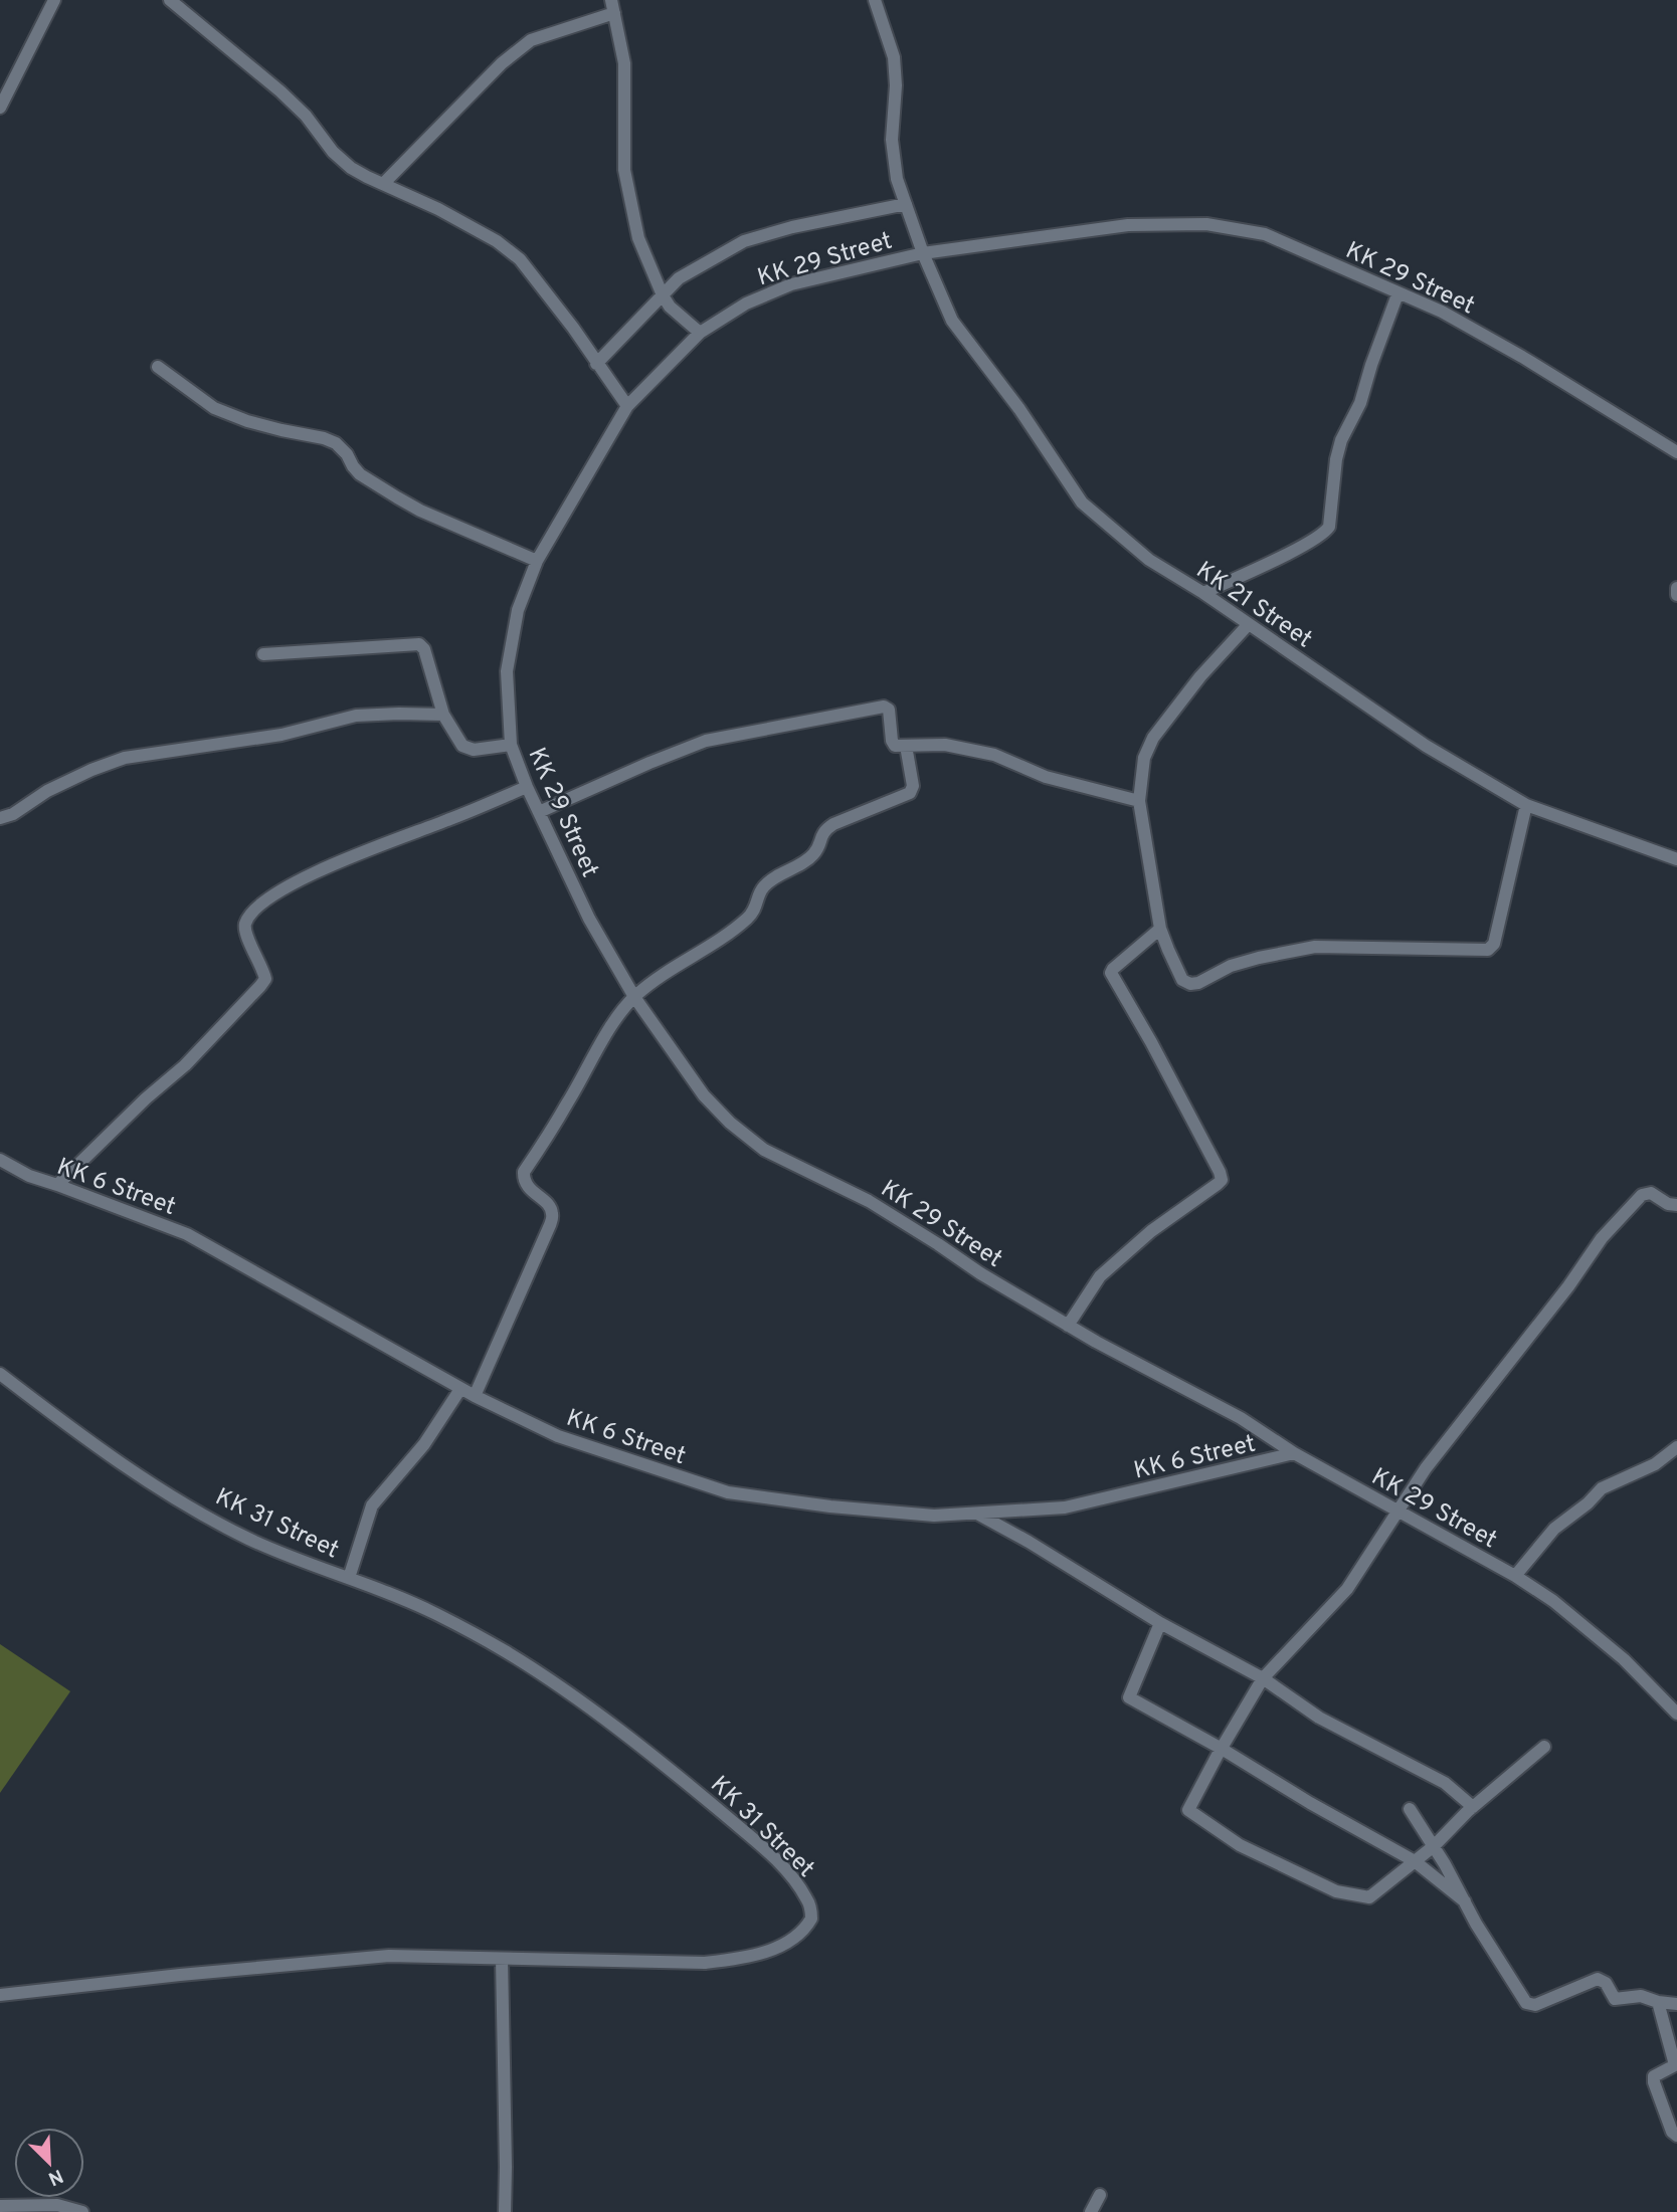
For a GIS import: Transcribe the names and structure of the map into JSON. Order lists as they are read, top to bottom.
{
  "streets": {
    "street": [
      "KK 29 Street",
      "KK 21 Street",
      "KK 6 Street",
      "KK 31 Street"
    ]
  },
  "crossings": [
    ["KK 29 Street", "KK 21 Street"],
    ["KK 29 Street", "KK 6 Street"]
  ],
  "north": "bottom right"
}
